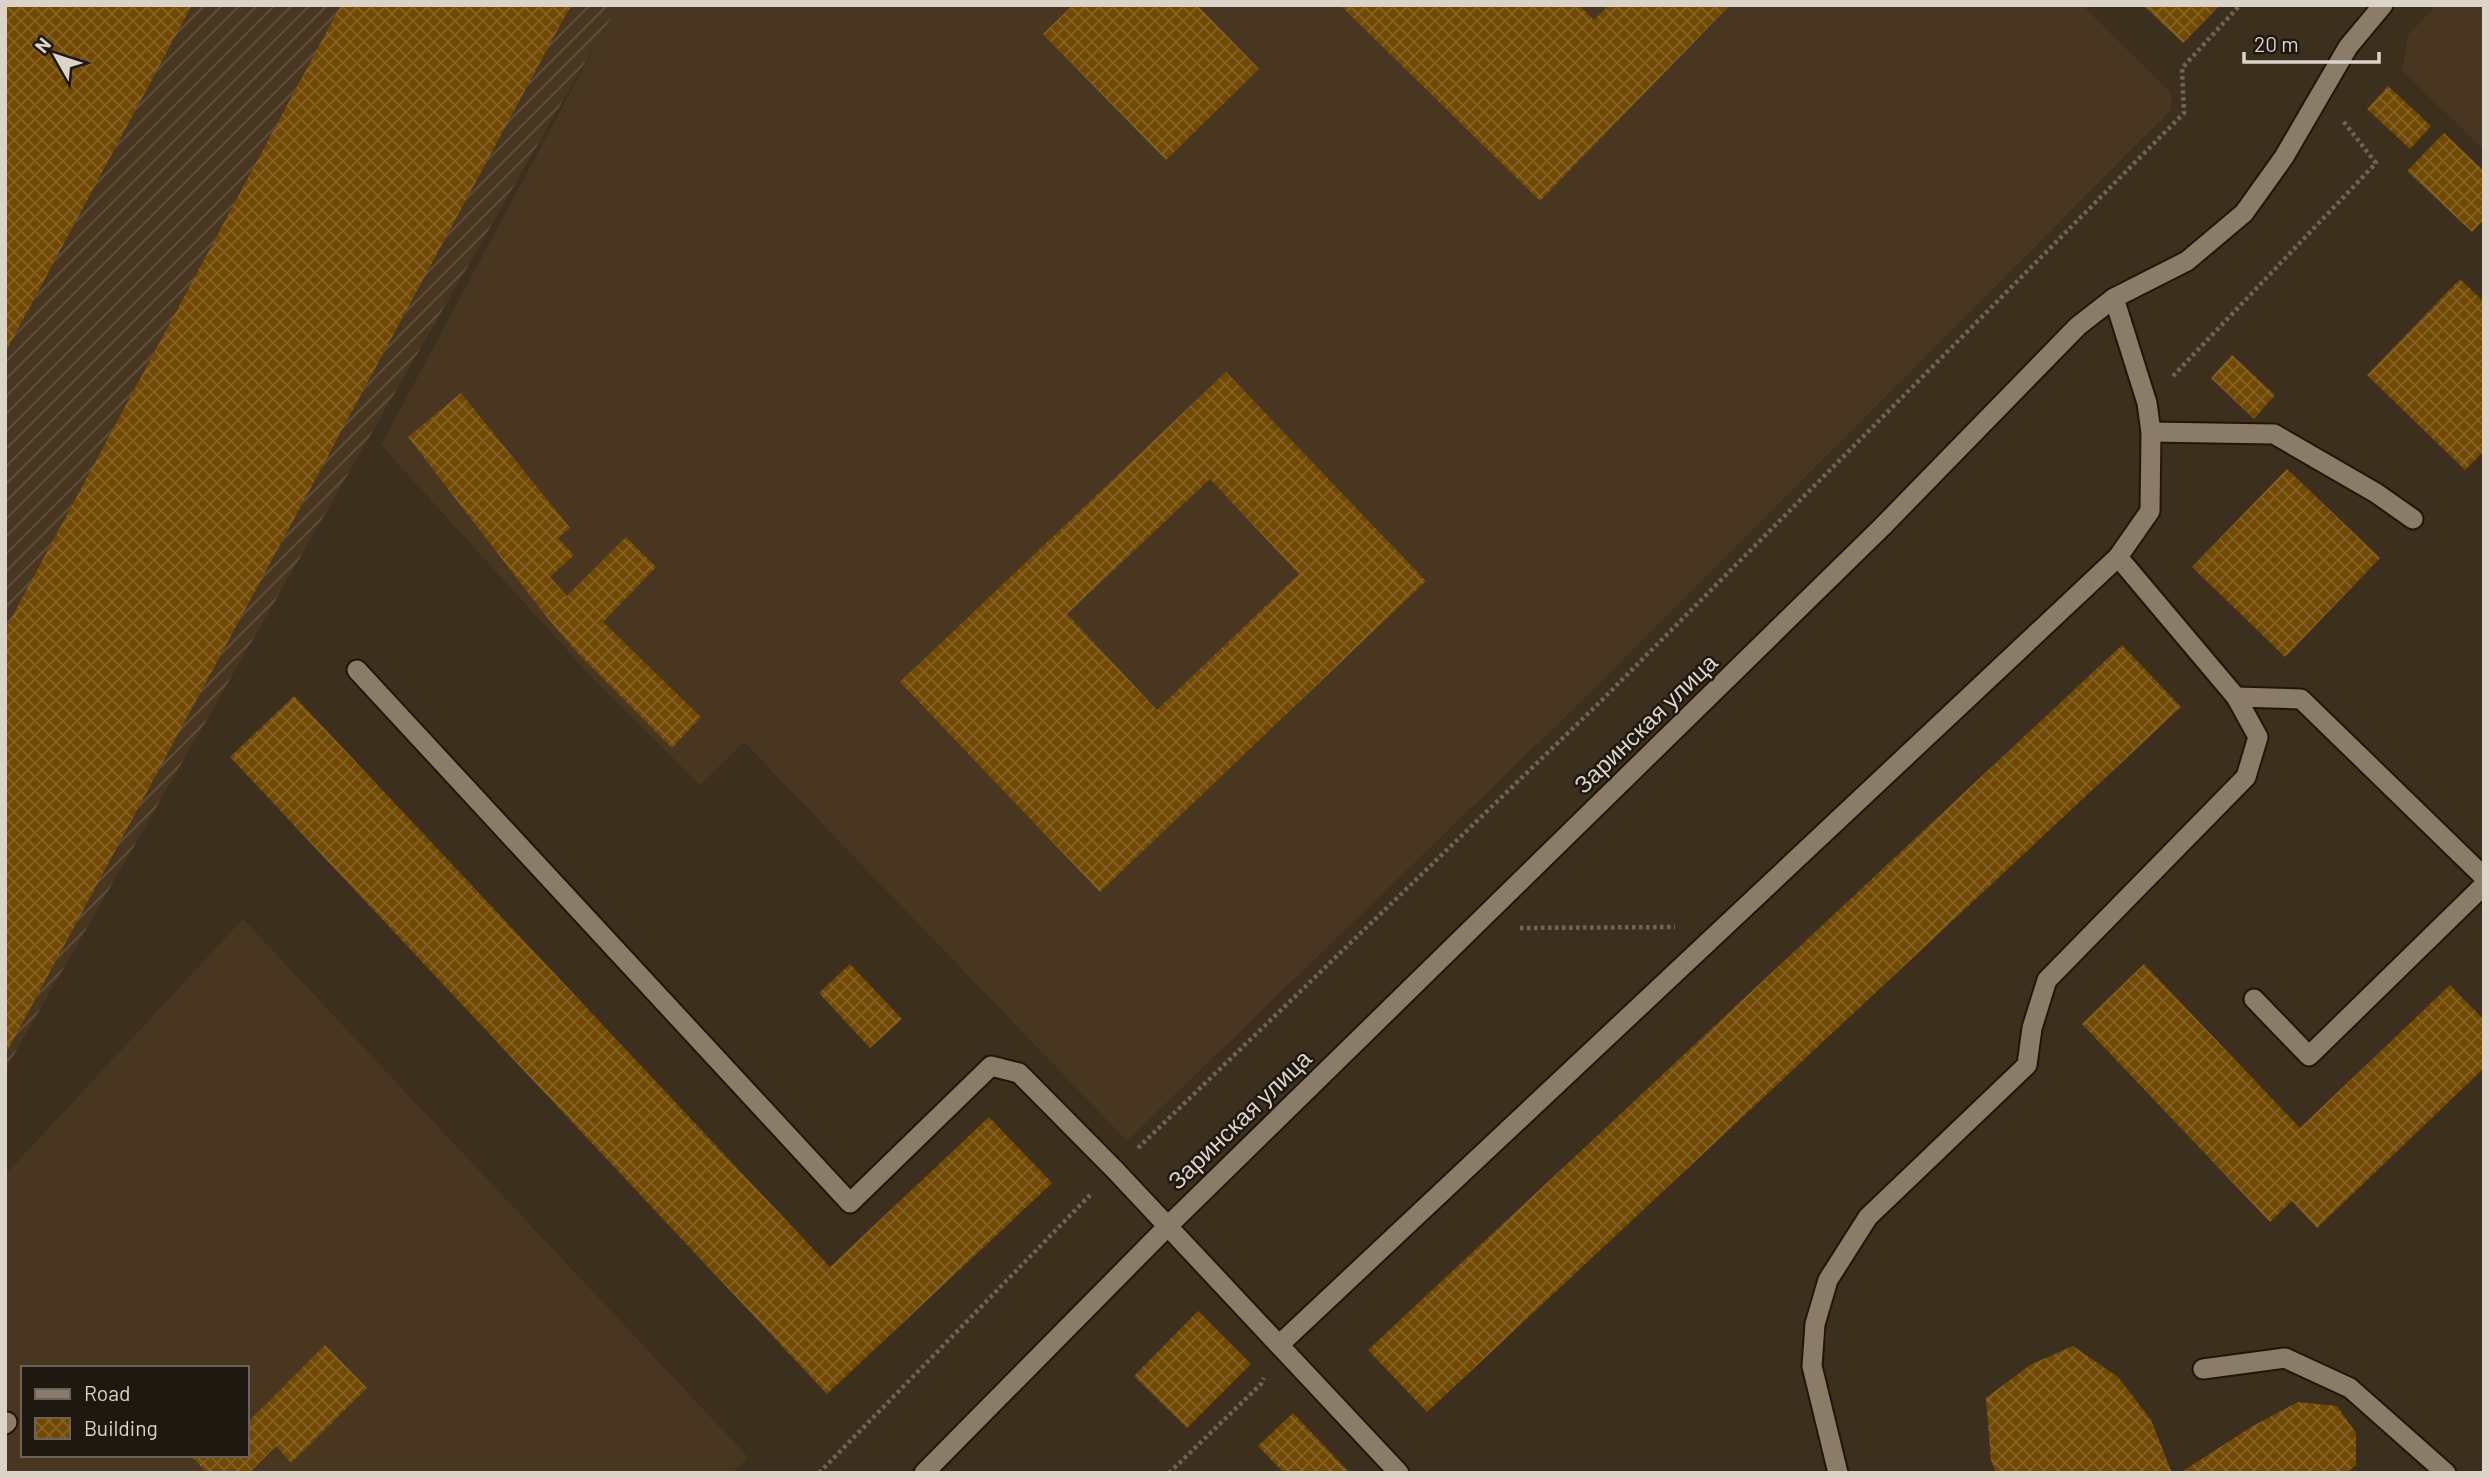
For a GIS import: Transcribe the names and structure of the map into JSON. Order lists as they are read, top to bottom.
{
  "streets": {
    "street": ["Заринская улица"]
  },
  "legend": ["Road", "Building"],
  "scale_bar": "20 m",
  "north": "top left"
}
